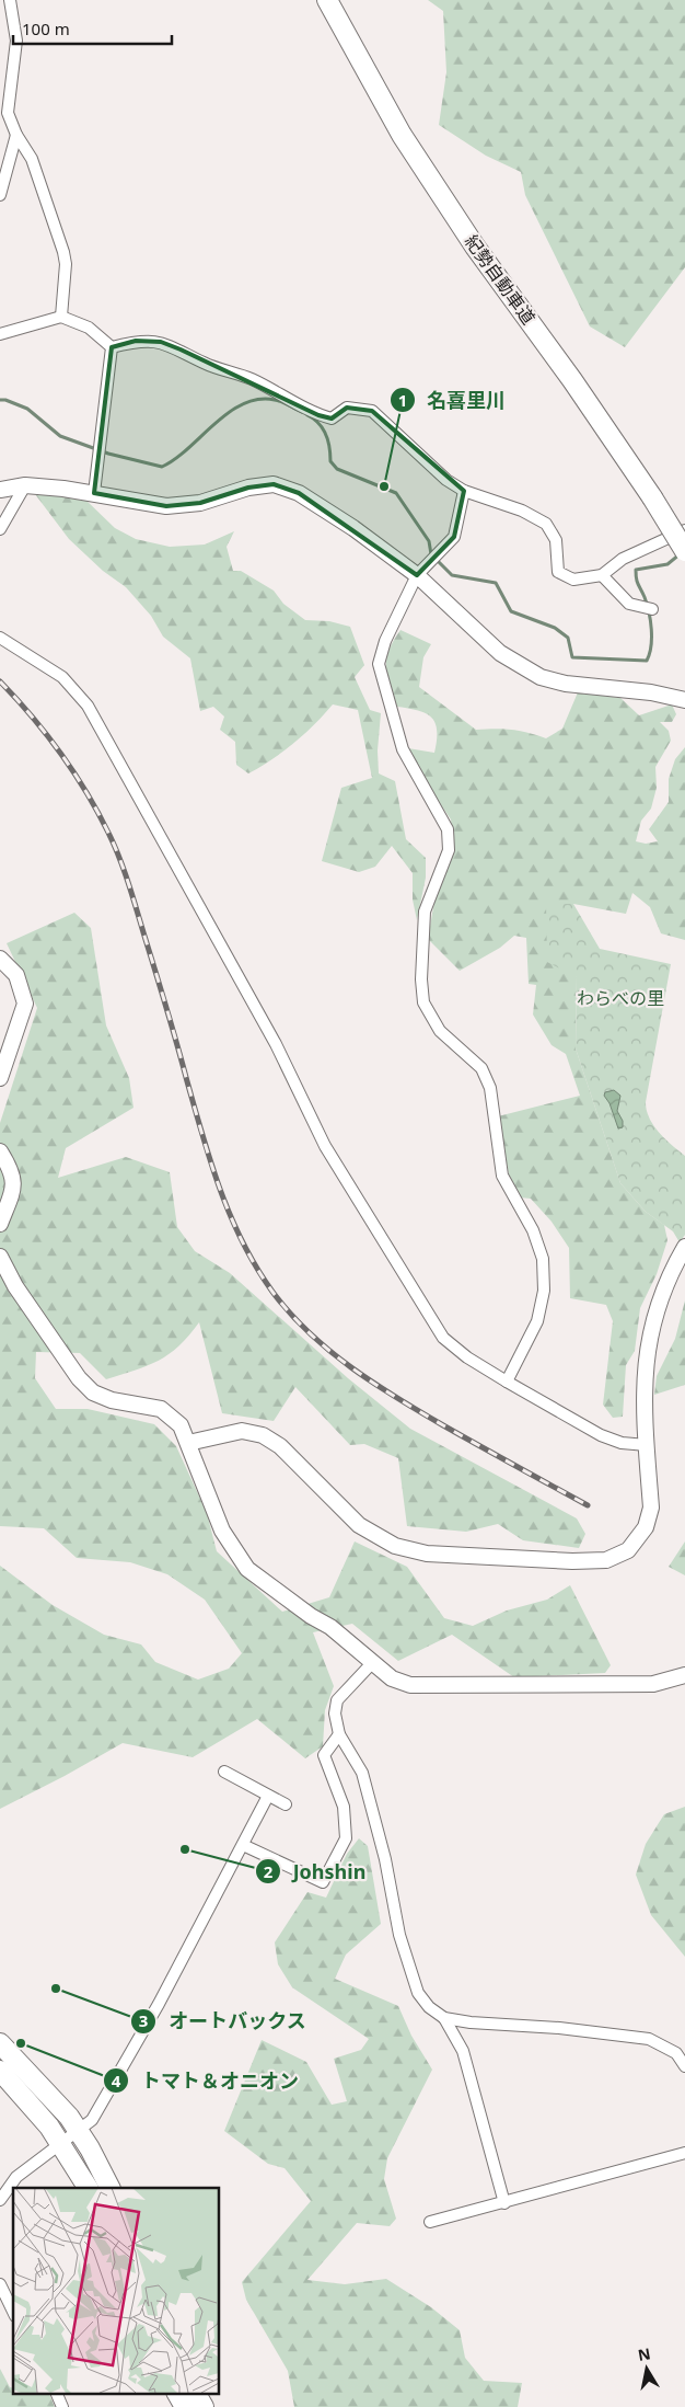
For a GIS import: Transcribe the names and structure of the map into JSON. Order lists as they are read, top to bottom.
{
  "streets": {
    "highway": ["紀勢自動車道"]
  },
  "parks": ["わらべの里"],
  "places": [
    "名喜里川",
    "Johshin",
    "オートバックス",
    "トマト＆オニオン"
  ],
  "scale_bar": "100 m",
  "north": "top"
}
